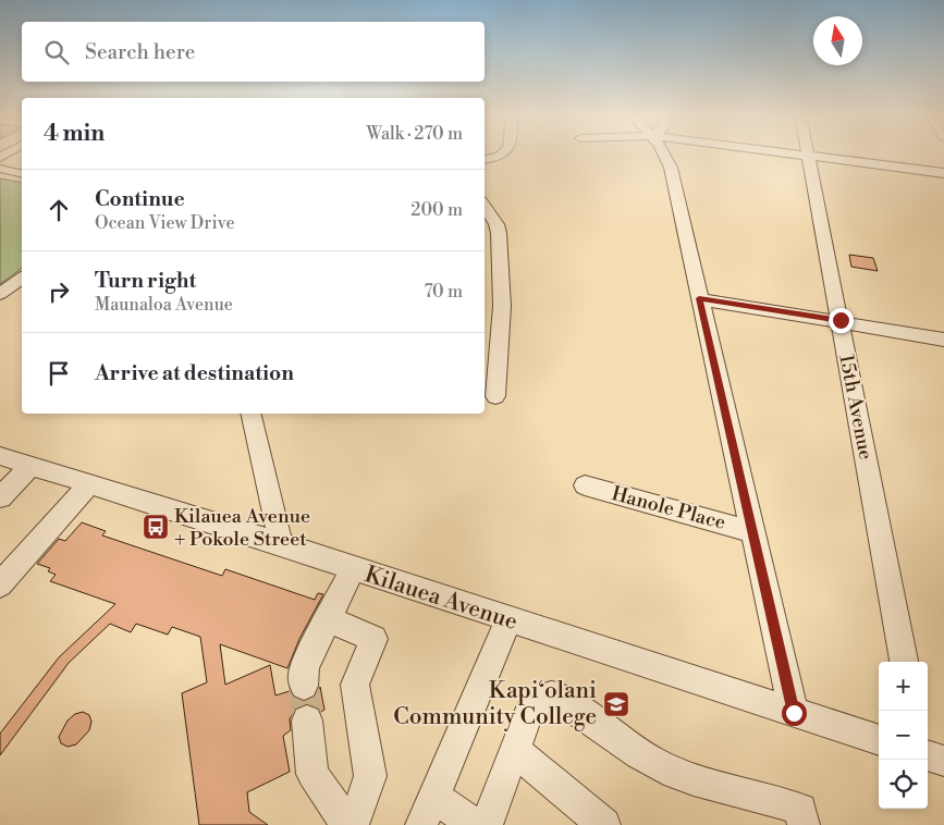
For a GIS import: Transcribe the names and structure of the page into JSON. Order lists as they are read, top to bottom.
{
  "streets": {
    "street": ["15th Avenue", "Hanole Place", "Kilauea Avenue"]
  },
  "places": {
    "bus stop": ["Kilauea Avenue + Pokole Street"],
    "school or university": ["Kapi‘olani Community College"]
  },
  "north": "top",
  "page": {
    "search": "Search here",
    "heading": ["4 min", "Walk · 270 m"],
    "list": [
      ["Continue", "Ocean View Drive", "200 m"],
      ["Turn right", "Maunaloa Avenue", "70 m"],
      "Arrive at destination"
    ],
    "map_buttons": ["+", "−"]
  }
}
